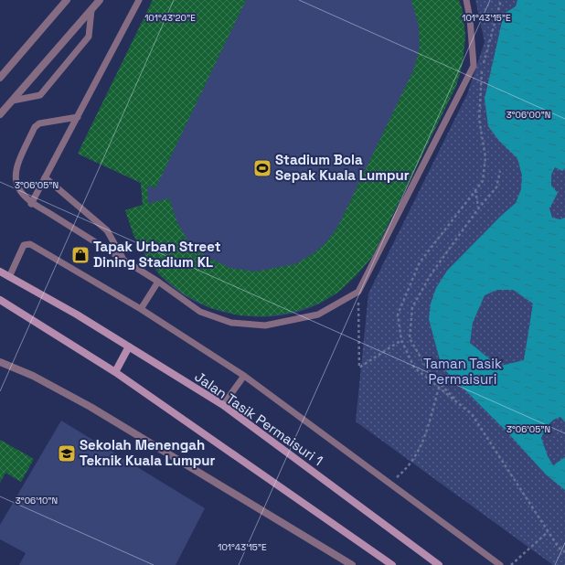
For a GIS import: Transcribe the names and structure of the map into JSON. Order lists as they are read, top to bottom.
{
  "streets": {
    "main road": ["Jalan Tasik Permaisuri 1"]
  },
  "parks": ["Taman Tasik Permaisuri"],
  "places": {
    "sports": ["Stadium Bola Sepak Kuala Lumpur"],
    "shop": ["Tapak Urban Street Dining Stadium KL"],
    "school or university": ["Sekolah Menengah Teknik Kuala Lumpur"]
  },
  "coordinates": [
    "101°43'20\"E",
    "101°43'15\"E",
    "3°06'00\"N",
    "3°06'05\"N",
    "3°06'10\"N"
  ]
}
